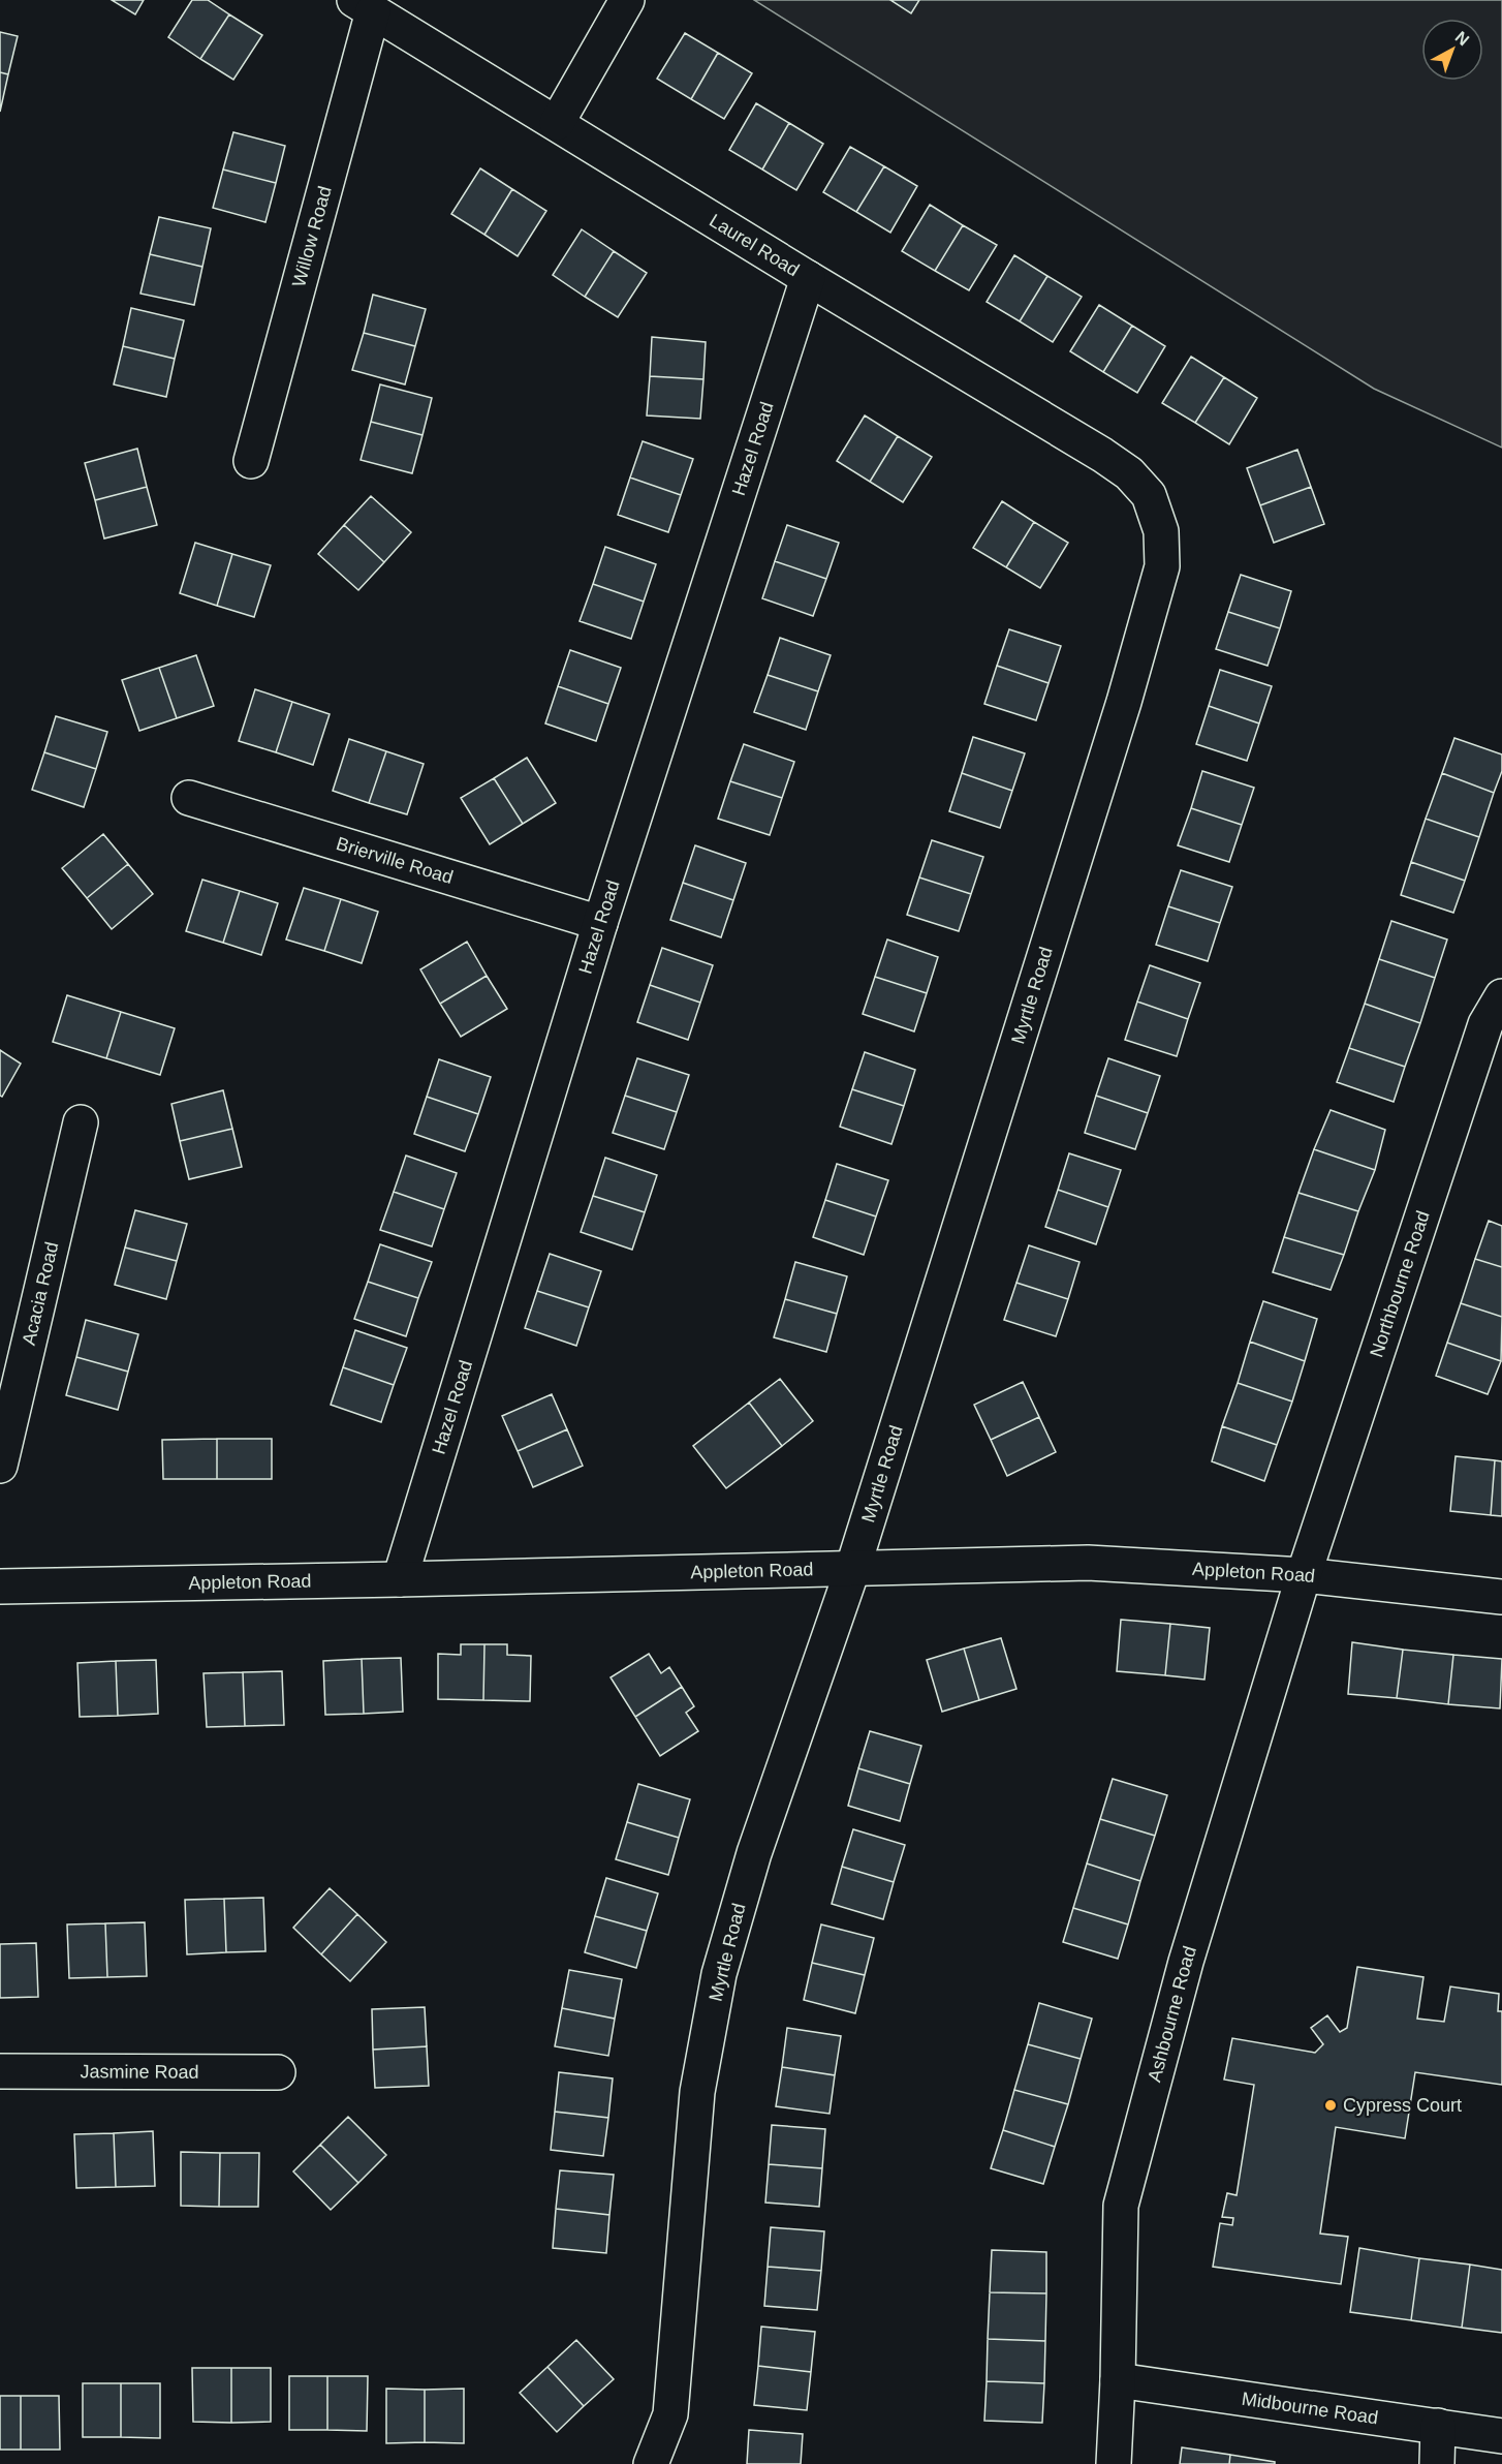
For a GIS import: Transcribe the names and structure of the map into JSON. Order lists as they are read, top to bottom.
{
  "streets": {
    "street": [
      "Willow Road",
      "Laurel Road",
      "Hazel Road",
      "Brierville Road",
      "Myrtle Road",
      "Northbourne Road",
      "Acacia Road",
      "Appleton Road",
      "Ashbourne Road",
      "Jasmine Road",
      "Midbourne Road"
    ]
  },
  "crossings": [
    ["Willow Road", "Laurel Road"],
    ["Laurel Road", "Hazel Road"],
    ["Laurel Road", "Myrtle Road"],
    ["Hazel Road", "Brierville Road"],
    ["Hazel Road", "Appleton Road"],
    ["Myrtle Road", "Appleton Road"],
    ["Northbourne Road", "Appleton Road"],
    ["Northbourne Road", "Ashbourne Road"],
    ["Appleton Road", "Ashbourne Road"],
    ["Ashbourne Road", "Midbourne Road"]
  ],
  "places": ["Cypress Court"],
  "north": "top right"
}
